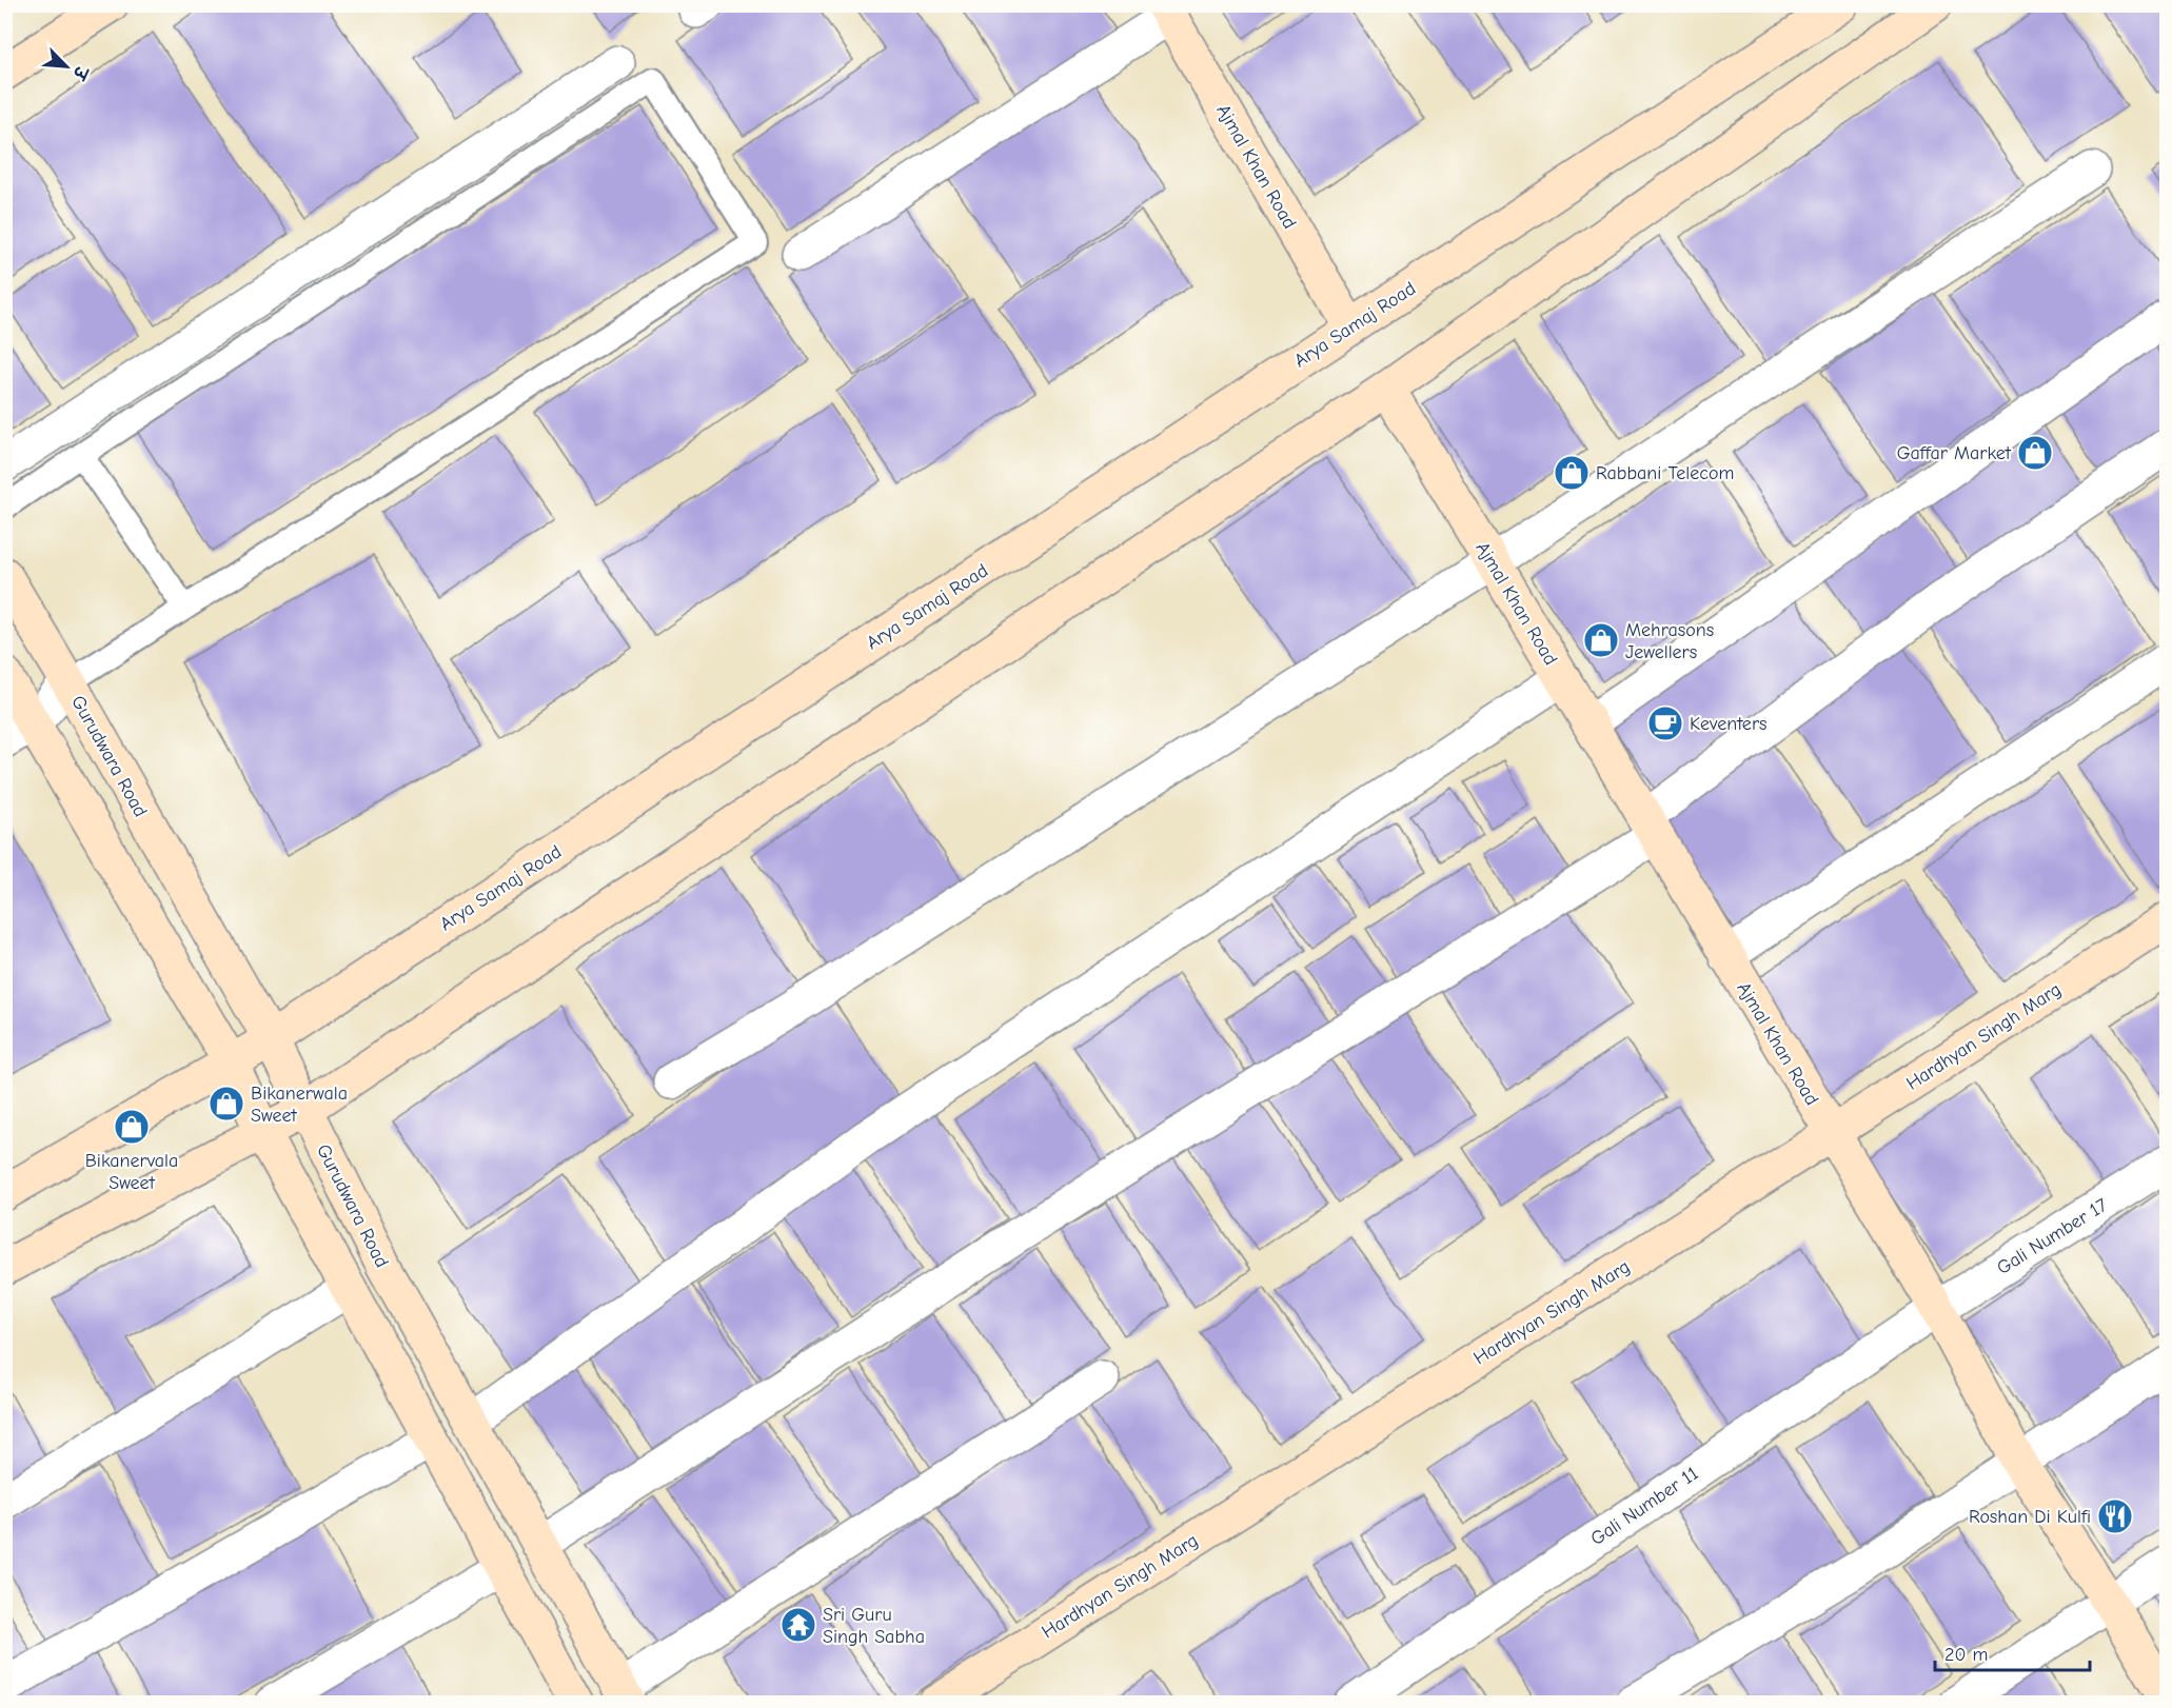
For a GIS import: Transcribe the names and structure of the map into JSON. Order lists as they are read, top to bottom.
{
  "streets": {
    "street": [
      "Ajmal Khan Road",
      "Arya Samaj Road",
      "Gurudwara Road",
      "Hardhyan Singh Marg",
      "Gali Number 17",
      "Gali Number 11"
    ]
  },
  "crossings": [
    ["Ajmal Khan Road", "Arya Samaj Road"],
    ["Ajmal Khan Road", "Hardhyan Singh Marg"],
    ["Ajmal Khan Road", "Gali Number 17"],
    ["Ajmal Khan Road", "Gali Number 11"],
    ["Arya Samaj Road", "Gurudwara Road"],
    ["Gali Number 17", "Gali Number 11"]
  ],
  "places": {
    "shop": [
      "Gaffar Market",
      "Rabbani Telecom",
      "Mehrasons Jewellers",
      "Bikanerwala Sweet",
      "Bikanervala Sweet"
    ],
    "cafe": ["Keventers"],
    "restaurant": ["Roshan Di Kulfi"],
    "temple": ["Sri Guru Singh Sabha"]
  },
  "scale_bar": "20 m",
  "north": "bottom right"
}
